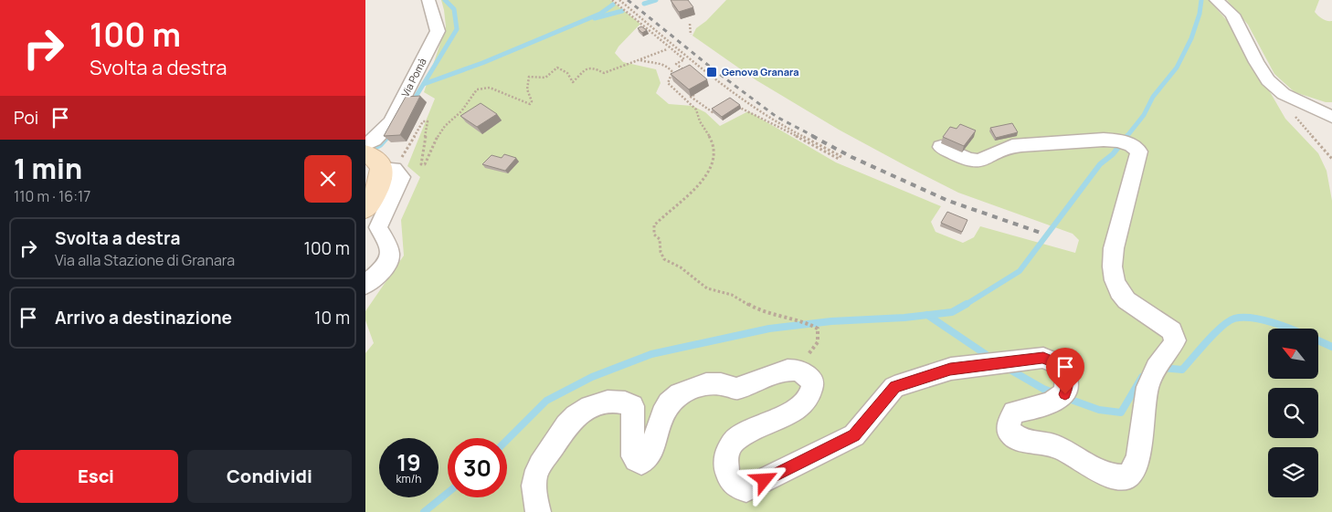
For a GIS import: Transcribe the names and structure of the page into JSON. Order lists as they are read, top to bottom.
{
  "streets": {
    "street": ["Via Pomà"]
  },
  "places": {
    "transit": ["Genova Granara"]
  },
  "north": "top left",
  "page": {
    "turn": ["100 m", "Svolta a destra"],
    "then": "Poi",
    "heading": ["1 min", "110 m · 16:17"],
    "list": [
      {
        "name": "Svolta a destra",
        "note": "Via alla Stazione di Granara",
        "value": "100 m"
      },
      {
        "name": "Arrivo a destinazione",
        "value": "10 m"
      }
    ],
    "speed": "19 km/h",
    "limit": "30",
    "buttons": ["Esci", "Condividi"]
  }
}
